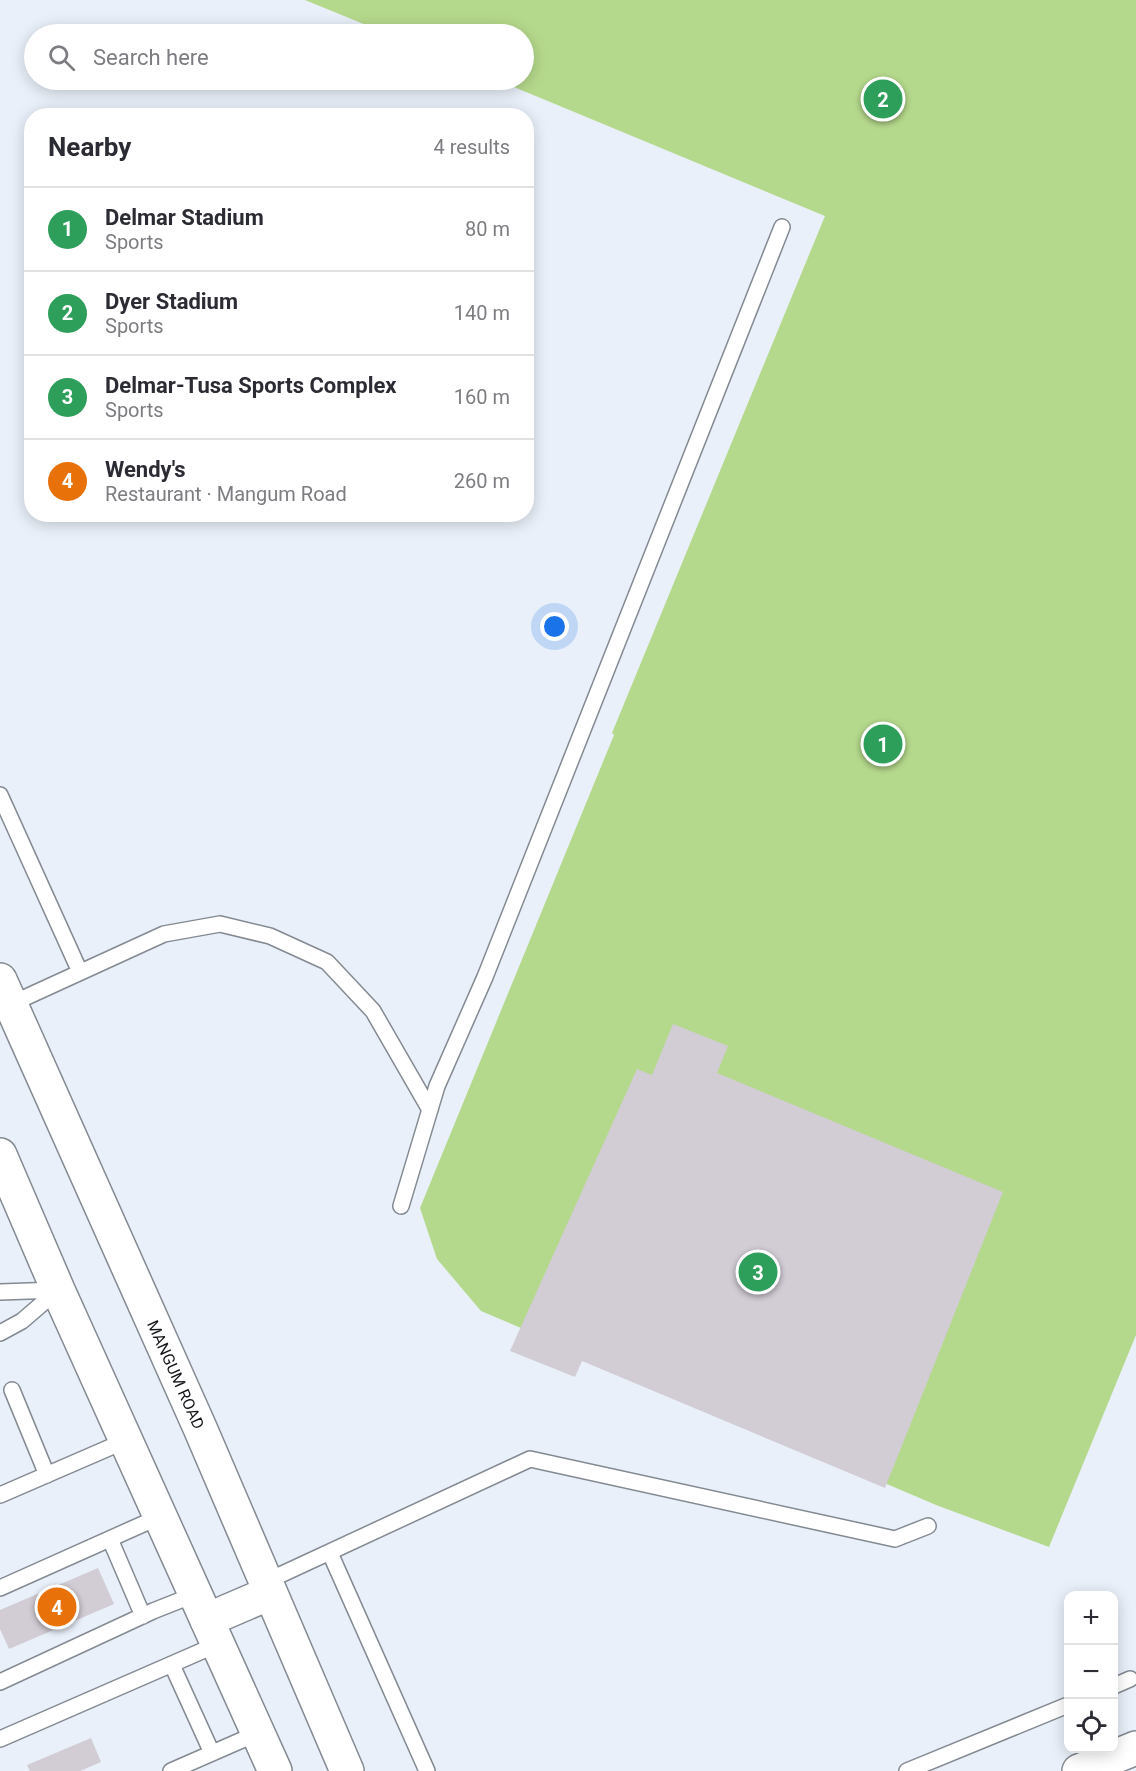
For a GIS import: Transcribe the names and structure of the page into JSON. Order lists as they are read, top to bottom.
{
  "streets": {
    "main road": ["MANGUM ROAD"]
  },
  "page": {
    "search": "Search here",
    "pins": [
      "2",
      "1",
      "3",
      "4"
    ],
    "heading": ["Nearby", "4 results"],
    "list": [
      {
        "mark": "1",
        "name": "Delmar Stadium",
        "note": "Sports",
        "value": "80 m"
      },
      {
        "mark": "2",
        "name": "Dyer Stadium",
        "note": "Sports",
        "value": "140 m"
      },
      {
        "mark": "3",
        "name": "Delmar-Tusa Sports Complex",
        "note": "Sports",
        "value": "160 m"
      },
      {
        "mark": "4",
        "name": "Wendy's",
        "note": "Restaurant · Mangum Road",
        "value": "260 m"
      }
    ],
    "map_buttons": ["+", "−"]
  }
}
